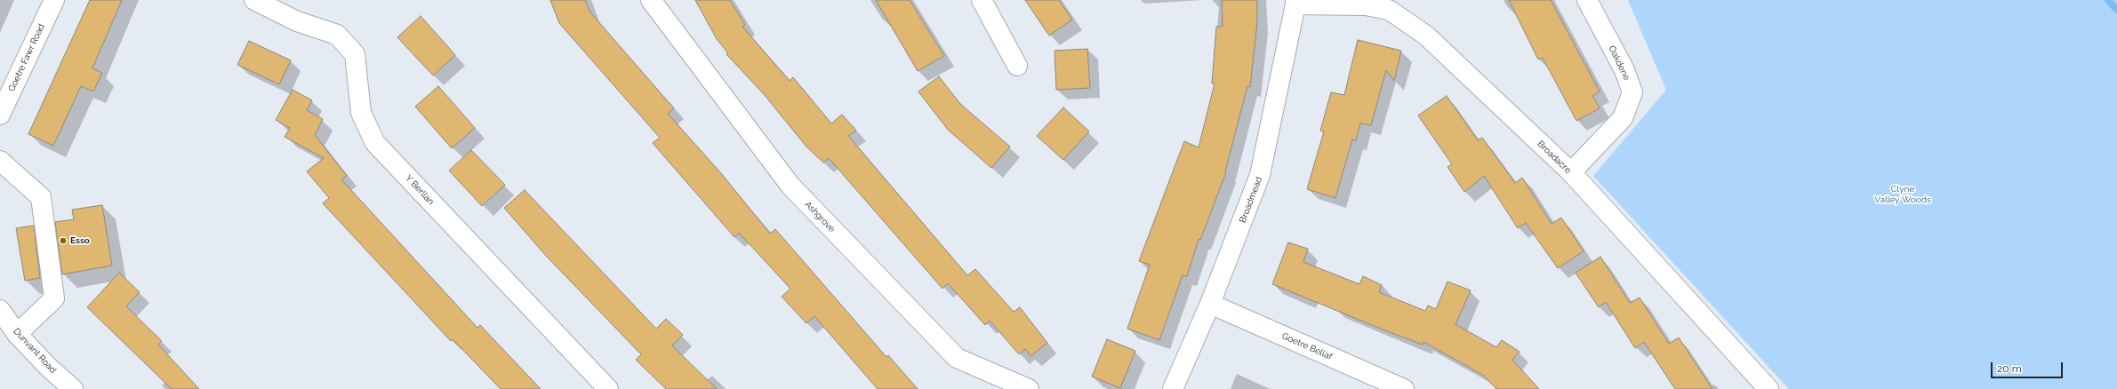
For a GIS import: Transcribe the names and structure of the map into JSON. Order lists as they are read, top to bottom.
{
  "streets": {
    "street": [
      "Goetre Fawr Road",
      "Oakdene",
      "Broadacre",
      "Y Berllan",
      "Broadmead",
      "Ashgrove",
      "Goetre Bellaf",
      "Dunvant Road"
    ]
  },
  "crossings": [
    ["Oakdene", "Broadacre"],
    ["Broadacre", "Broadmead"],
    ["Broadmead", "Goetre Bellaf"]
  ],
  "parks": ["Clyne Valley Woods"],
  "places": ["Esso"],
  "scale_bar": "20 m"
}
